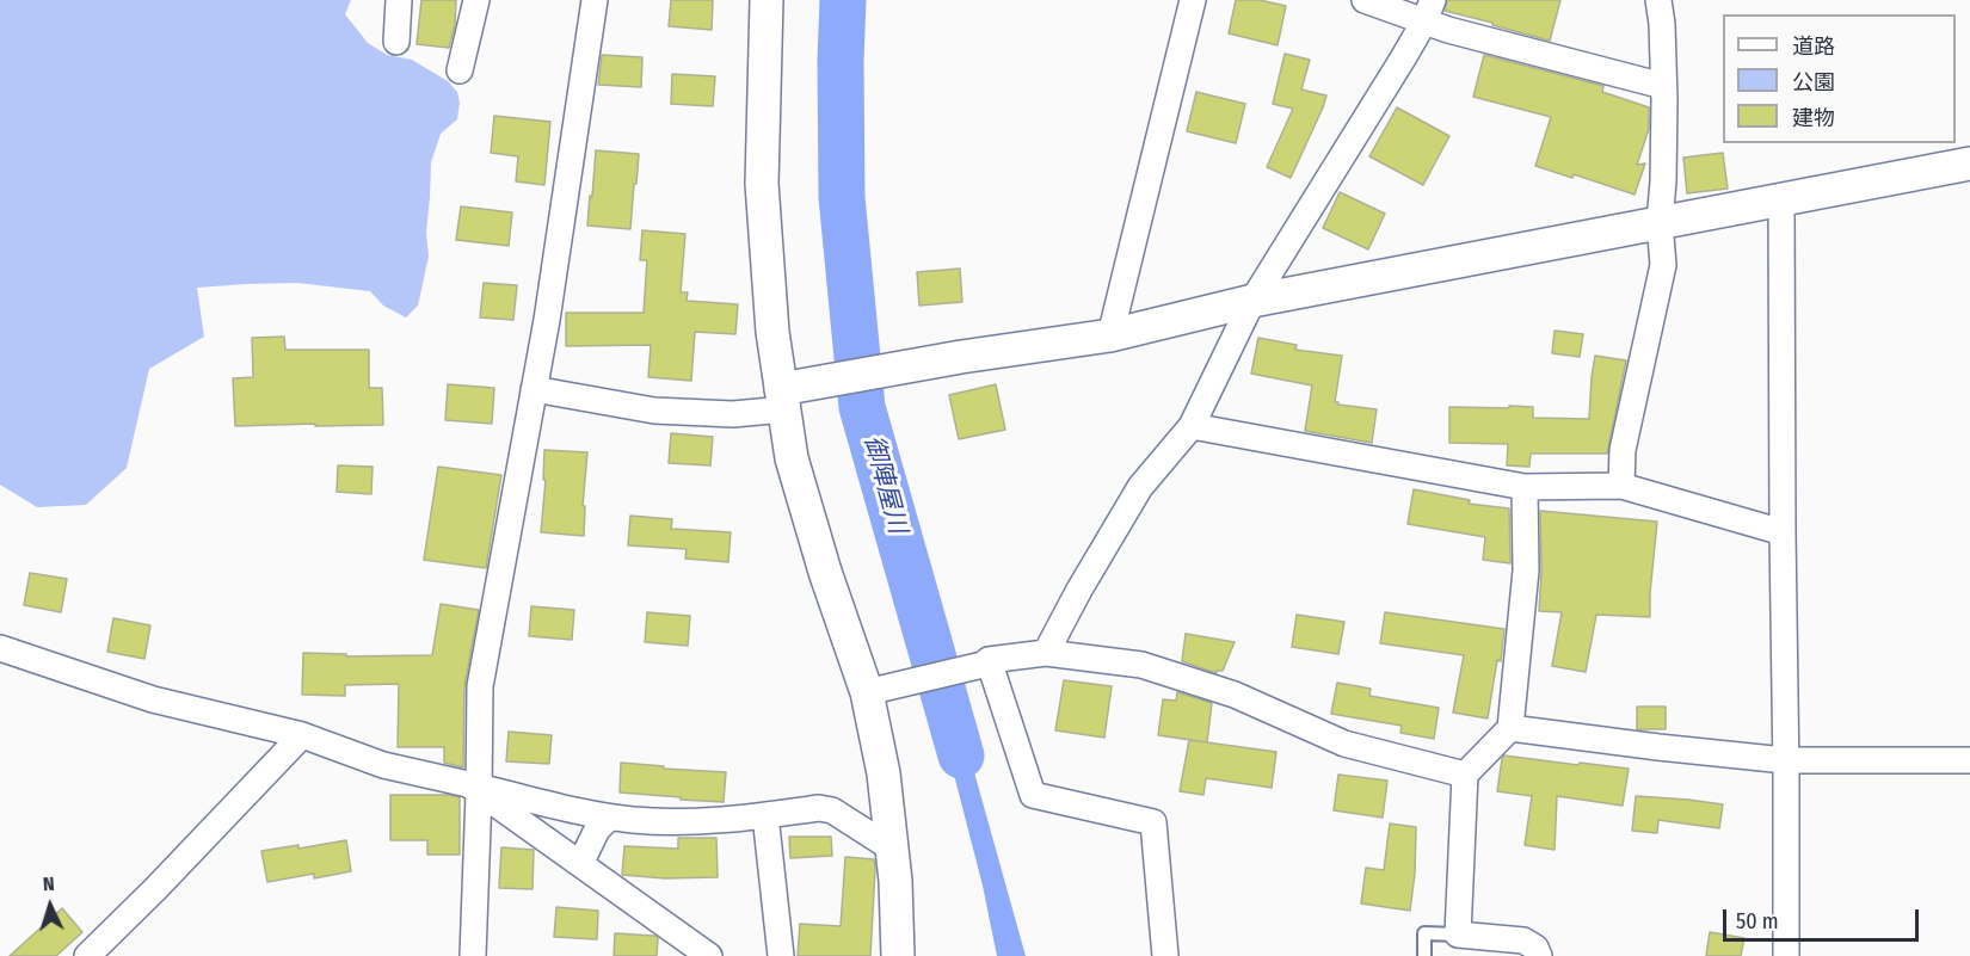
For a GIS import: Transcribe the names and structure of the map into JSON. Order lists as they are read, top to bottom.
{
  "water": ["御陣屋川"],
  "legend": ["道路", "公園", "建物"],
  "scale_bar": "50 m",
  "north": "top"
}
